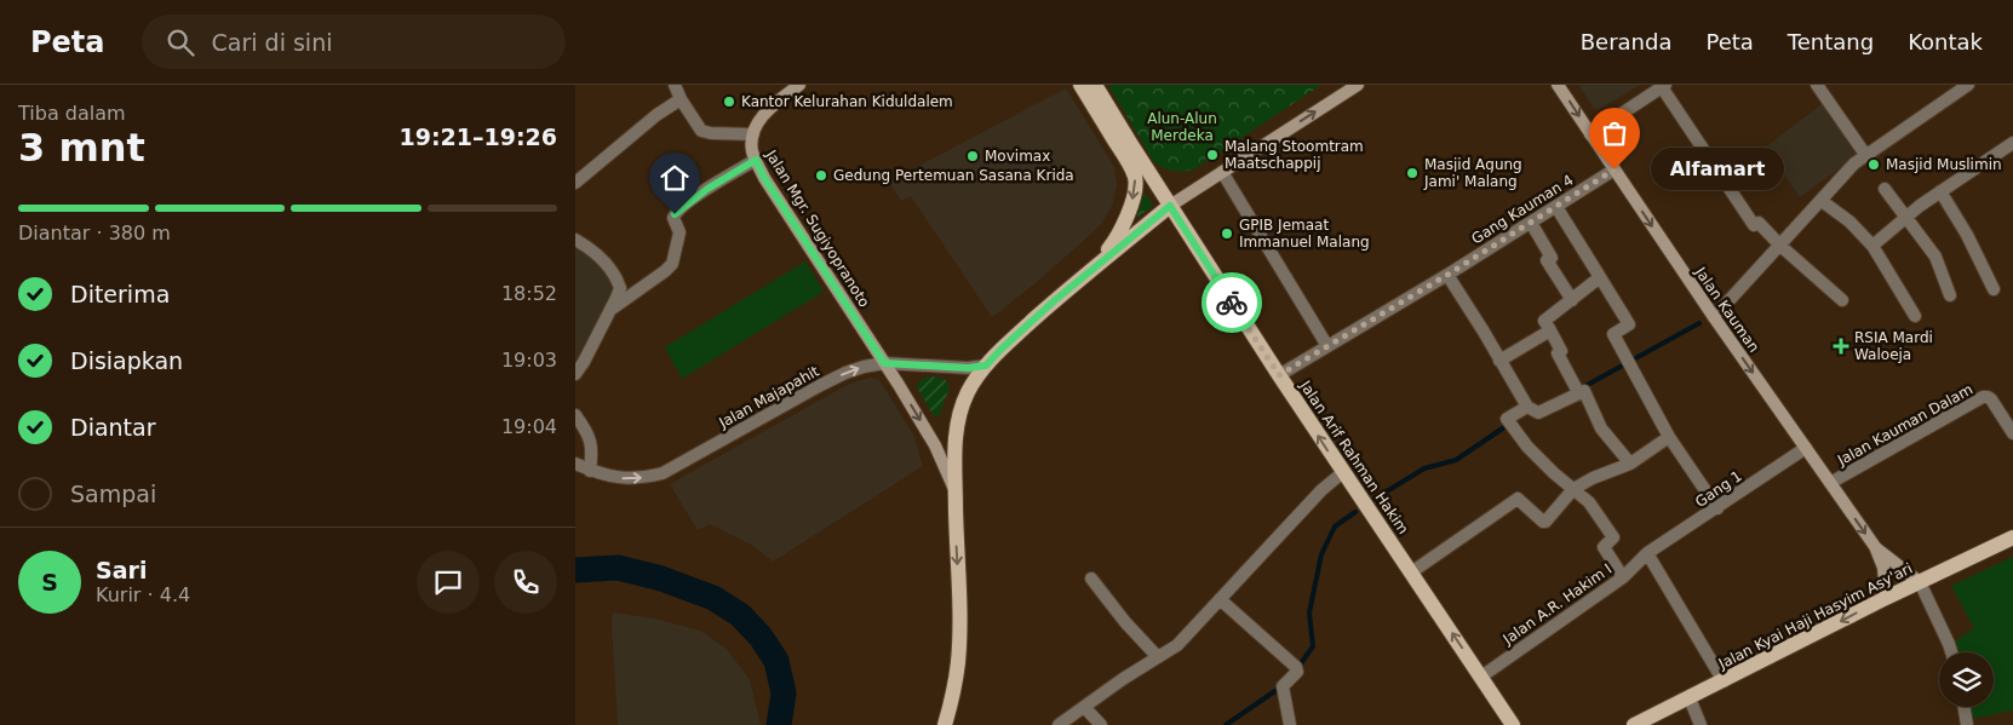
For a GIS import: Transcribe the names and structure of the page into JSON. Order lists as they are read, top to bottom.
{
  "streets": {
    "main road": [
      "Jalan Mgr. Sugiyopranoto",
      "Jalan Kauman",
      "Jalan Arif Rahman Hakim",
      "Jalan Kyai Haji Hasyim Asy'ari"
    ],
    "street": [
      "Gang Kauman 4",
      "Jalan Majapahit",
      "Jalan Kauman Dalam",
      "Gang 1",
      "Jalan A.R. Hakim I"
    ]
  },
  "crossings": [
    ["Gang Kauman 4", "Jalan Kauman"],
    ["Gang Kauman 4", "Jalan Arif Rahman Hakim"],
    ["Jalan Mgr. Sugiyopranoto", "Jalan Majapahit"],
    ["Jalan Kauman", "Jalan Kauman Dalam"],
    ["Jalan Kauman", "Gang 1"],
    ["Jalan Kauman", "Jalan Kyai Haji Hasyim Asy'ari"],
    ["Jalan Arif Rahman Hakim", "Jalan A.R. Hakim I"],
    ["Gang 1", "Jalan A.R. Hakim I"]
  ],
  "one_way": [
    "Jalan Mgr. Sugiyopranoto",
    "Jalan Kauman",
    "Jalan Majapahit",
    "Jalan Kyai Haji Hasyim Asy'ari"
  ],
  "parks": ["Alun-Alun Merdeka"],
  "places": {
    "other": [
      "Kantor Kelurahan Kiduldalem",
      "Malang Stoomtram Maatschappij",
      "Movimax",
      "Masjid Muslimin",
      "Alfamart",
      "Masjid Agung Jami' Malang",
      "Gedung Pertemuan Sasana Krida",
      "GPIB Jemaat Immanuel Malang"
    ],
    "health": ["RSIA Mardi Waloeja"]
  },
  "page": {
    "header": "Peta",
    "search": "Cari di sini",
    "nav": [
      "Beranda",
      "Peta",
      "Tentang",
      "Kontak"
    ],
    "heading": ["3 mnt", "Tiba dalam", "19:21–19:26"],
    "panel": ["Sari", "Kurir · 4.4"],
    "bubble": "Alfamart",
    "bar": "Diantar · 380 m",
    "list": [
      ["Diterima", "18:52"],
      ["Disiapkan", "19:03"],
      ["Diantar", "19:04"],
      "Sampai"
    ],
    "round": "S"
  }
}
